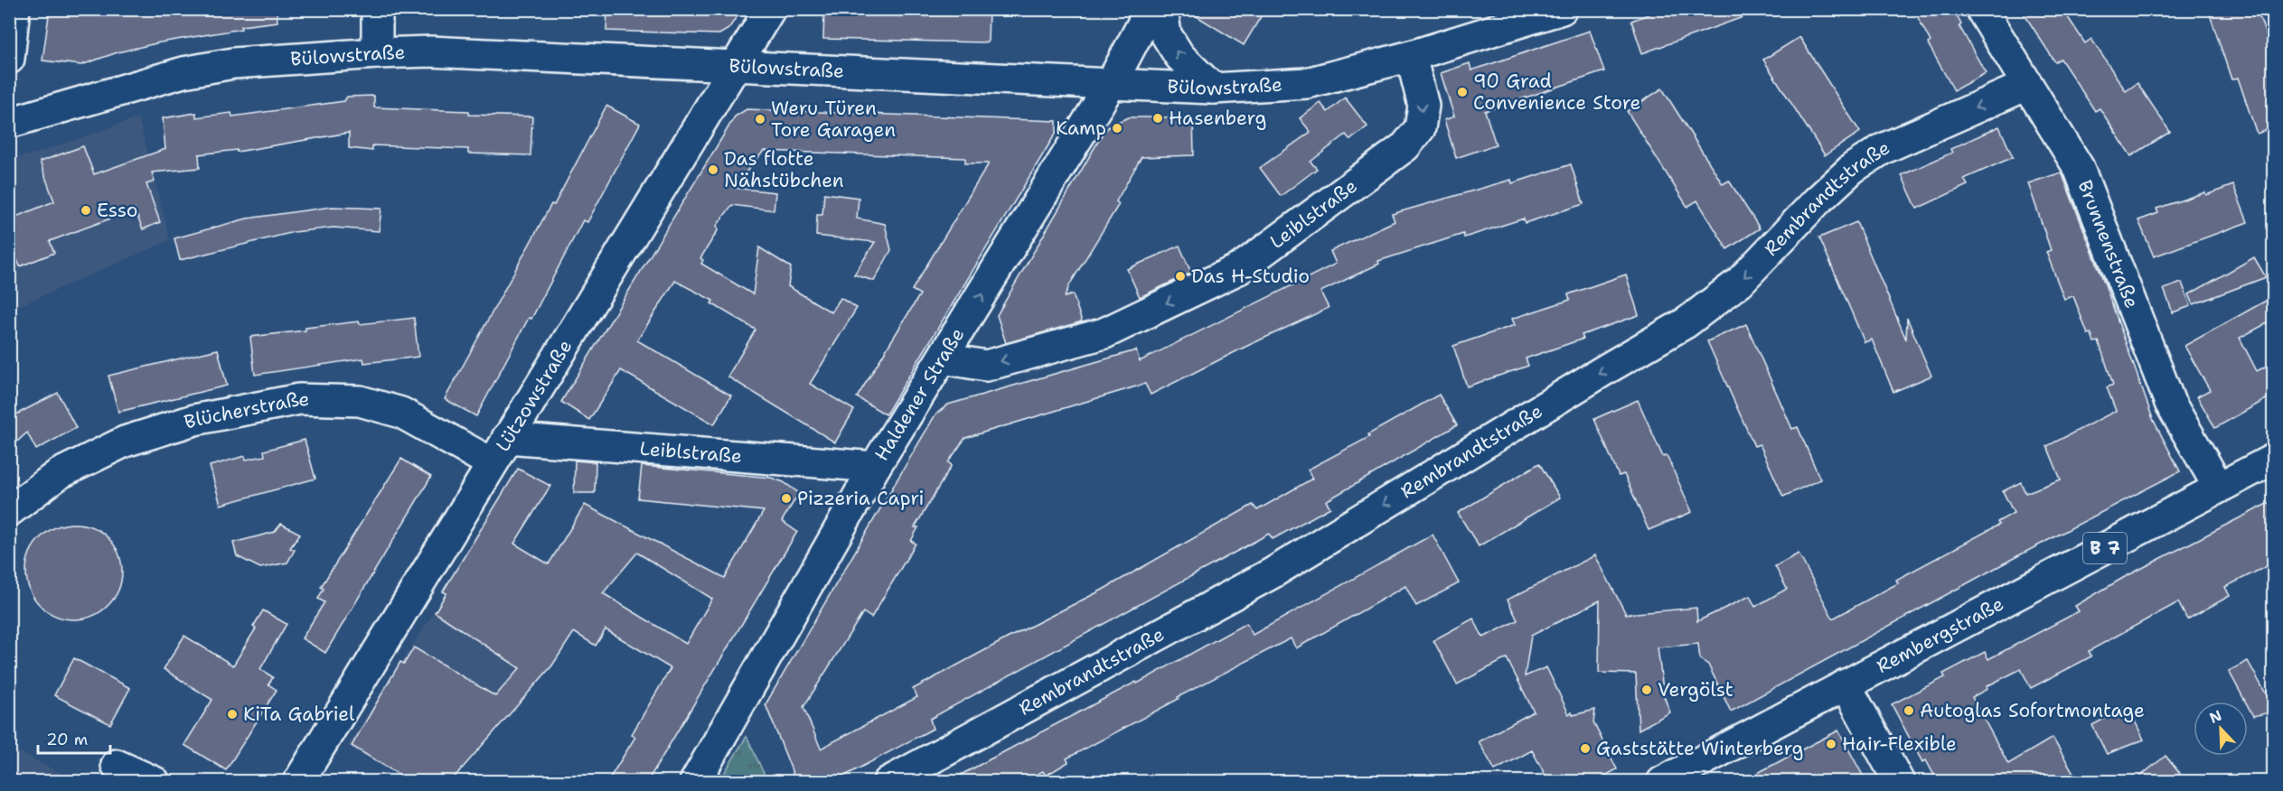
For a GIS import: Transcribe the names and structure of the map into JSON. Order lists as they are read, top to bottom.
{
  "streets": {
    "street": [
      "Bülowstraße",
      "Rembrandtstraße",
      "Leiblstraße",
      "Brunnenstraße",
      "Haldener Straße",
      "Lützowstraße",
      "Blücherstraße",
      "B 7",
      "Rembergstraße"
    ]
  },
  "crossings": [
    ["Bülowstraße", "Leiblstraße"],
    ["Bülowstraße", "Haldener Straße"],
    ["Bülowstraße", "Lützowstraße"],
    ["Rembrandtstraße", "Brunnenstraße"],
    ["Leiblstraße", "Haldener Straße"],
    ["Leiblstraße", "Lützowstraße"],
    ["Brunnenstraße", "B 7"],
    ["Brunnenstraße", "Rembergstraße"],
    ["Lützowstraße", "Blücherstraße"],
    ["B 7", "Rembergstraße"]
  ],
  "one_way": ["Rembrandtstraße", "Leiblstraße", "Haldener Straße"],
  "places": [
    "90 Grad Convenience Store",
    "Hasenberg",
    "Weru Türen Tore Garagen",
    "Kamp",
    "Das flotte Nähstübchen",
    "Esso",
    "Das H-Studio",
    "Pizzeria Capri",
    "Vergölst",
    "Autoglas Sofortmontage",
    "KiTa Gabriel",
    "Hair-Flexible",
    "Gaststätte Winterberg"
  ],
  "scale_bar": "20 m",
  "north": "top left"
}
